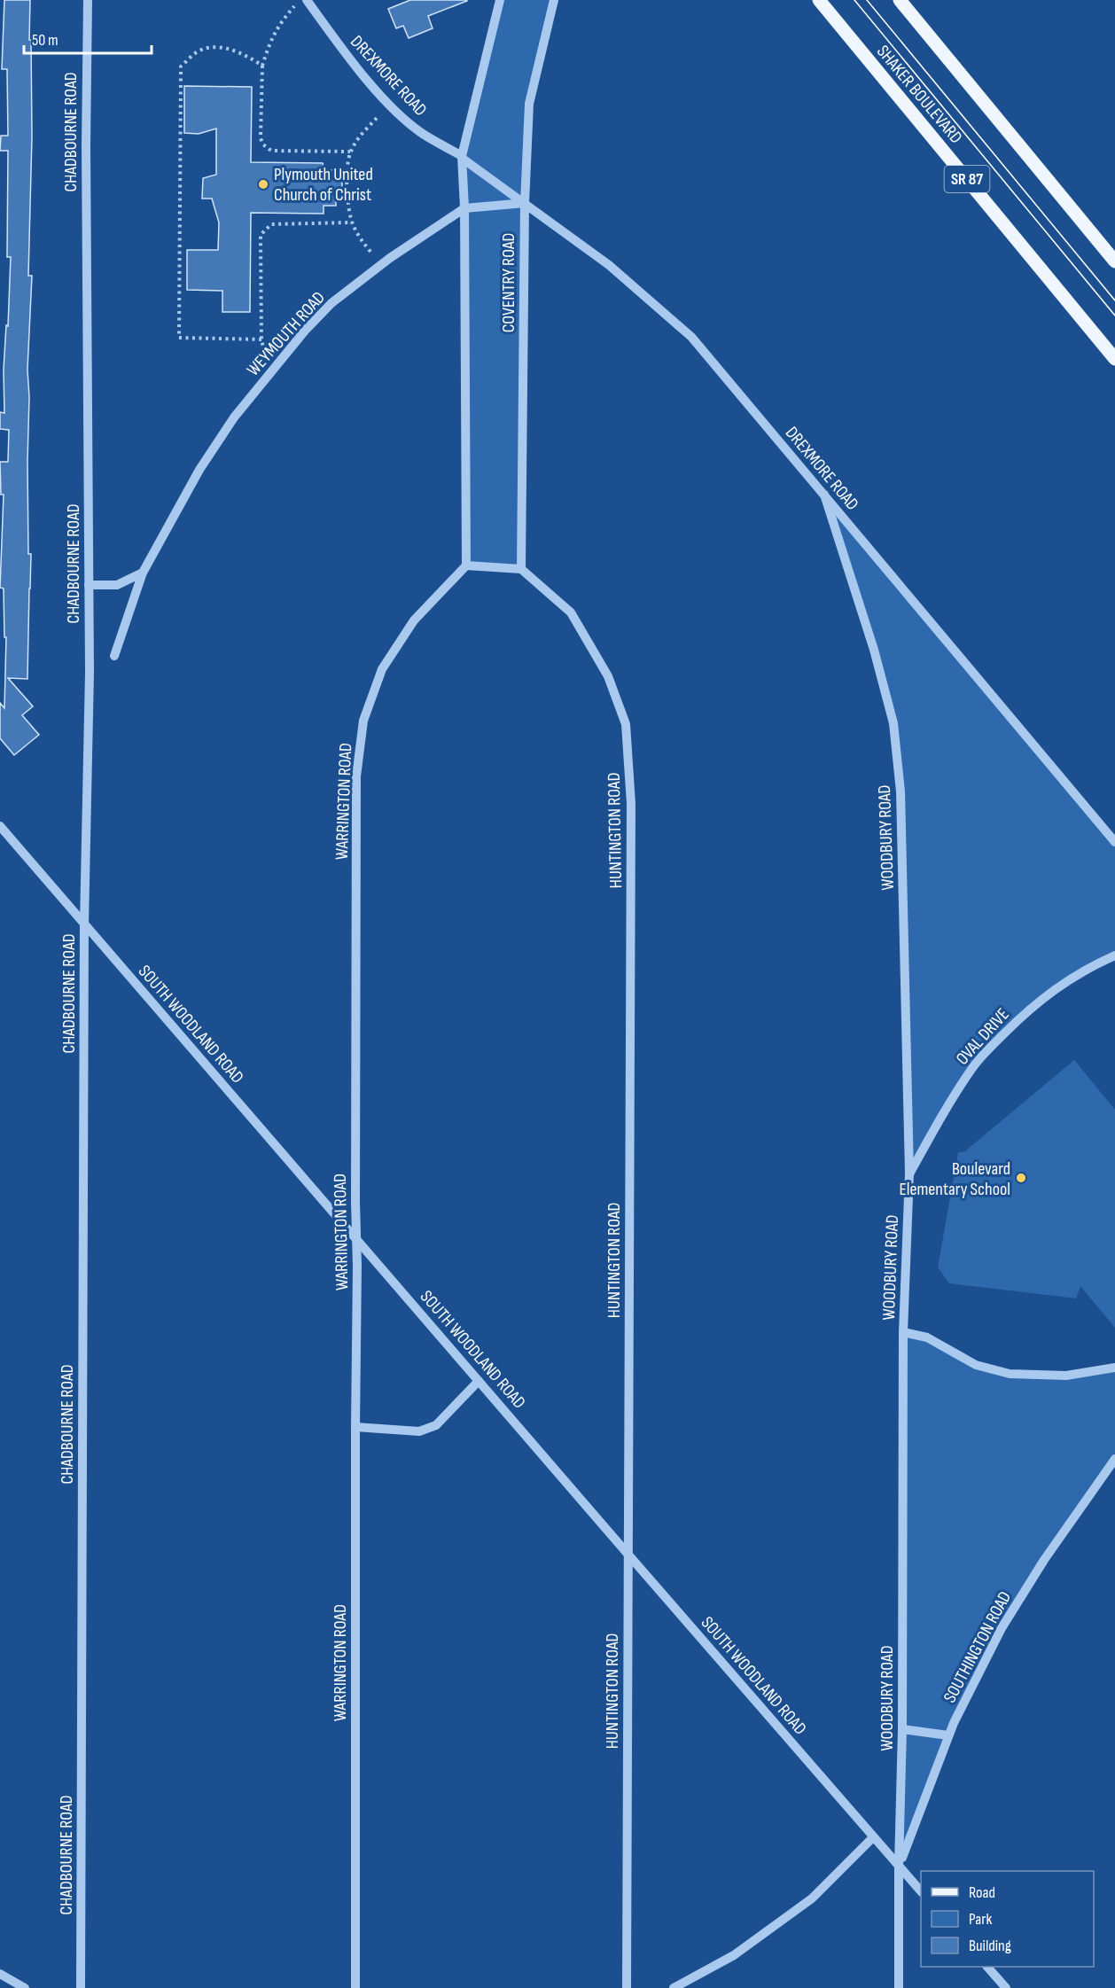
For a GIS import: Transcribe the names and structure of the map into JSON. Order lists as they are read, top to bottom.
{
  "streets": {
    "main road": ["SHAKER BOULEVARD", "SR 87"],
    "street": [
      "DREXMORE ROAD",
      "CHADBOURNE ROAD",
      "COVENTRY ROAD",
      "WEYMOUTH ROAD",
      "WARRINGTON ROAD",
      "HUNTINGTON ROAD",
      "WOODBURY ROAD",
      "SOUTH WOODLAND ROAD",
      "OVAL DRIVE",
      "SOUTHINGTON ROAD"
    ]
  },
  "crossings": [
    ["DREXMORE ROAD", "COVENTRY ROAD"],
    ["DREXMORE ROAD", "WEYMOUTH ROAD"],
    ["DREXMORE ROAD", "WOODBURY ROAD"],
    ["CHADBOURNE ROAD", "SOUTH WOODLAND ROAD"],
    ["COVENTRY ROAD", "WEYMOUTH ROAD"],
    ["COVENTRY ROAD", "HUNTINGTON ROAD"],
    ["WARRINGTON ROAD", "SOUTH WOODLAND ROAD"],
    ["HUNTINGTON ROAD", "SOUTH WOODLAND ROAD"],
    ["WOODBURY ROAD", "SOUTH WOODLAND ROAD"],
    ["WOODBURY ROAD", "OVAL DRIVE"],
    ["WOODBURY ROAD", "SOUTHINGTON ROAD"],
    ["SOUTH WOODLAND ROAD", "SOUTHINGTON ROAD"]
  ],
  "places": ["Plymouth United Church of Christ", "Boulevard Elementary School"],
  "legend": ["Road", "Park", "Building"],
  "scale_bar": "50 m"
}
